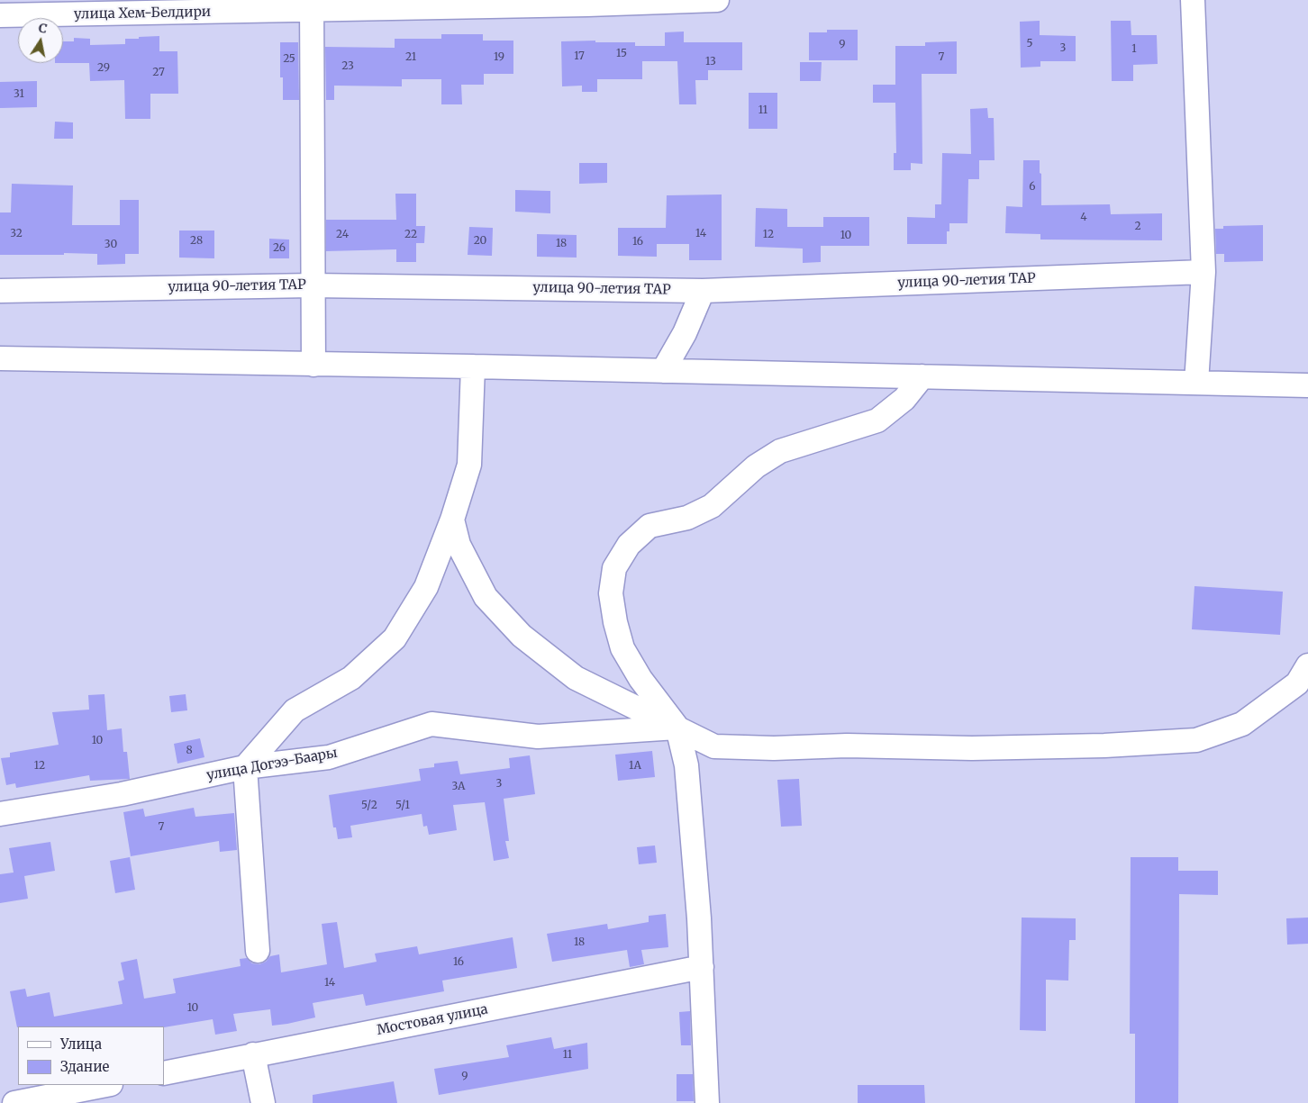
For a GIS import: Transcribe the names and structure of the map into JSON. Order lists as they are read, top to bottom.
{
  "streets": {
    "street": [
      "улица Хем-Белдири",
      "улица 90-летия ТАР",
      "улица Догээ-Баары",
      "Мостовая улица"
    ]
  },
  "house_numbers": [
    "5",
    "9",
    "3",
    "1",
    "15",
    "17",
    "21",
    "19",
    "7",
    "25",
    "13",
    "23",
    "29",
    "27",
    "31",
    "11",
    "6",
    "4",
    "2",
    "32",
    "14",
    "24",
    "22",
    "12",
    "10",
    "28",
    "20",
    "16",
    "18",
    "30",
    "26",
    "10",
    "8",
    "12",
    "1А",
    "3",
    "3А",
    "5/2",
    "5/1",
    "7",
    "18",
    "16",
    "14",
    "10",
    "11",
    "9"
  ],
  "legend": ["Улица", "Здание"],
  "north": "top"
}
